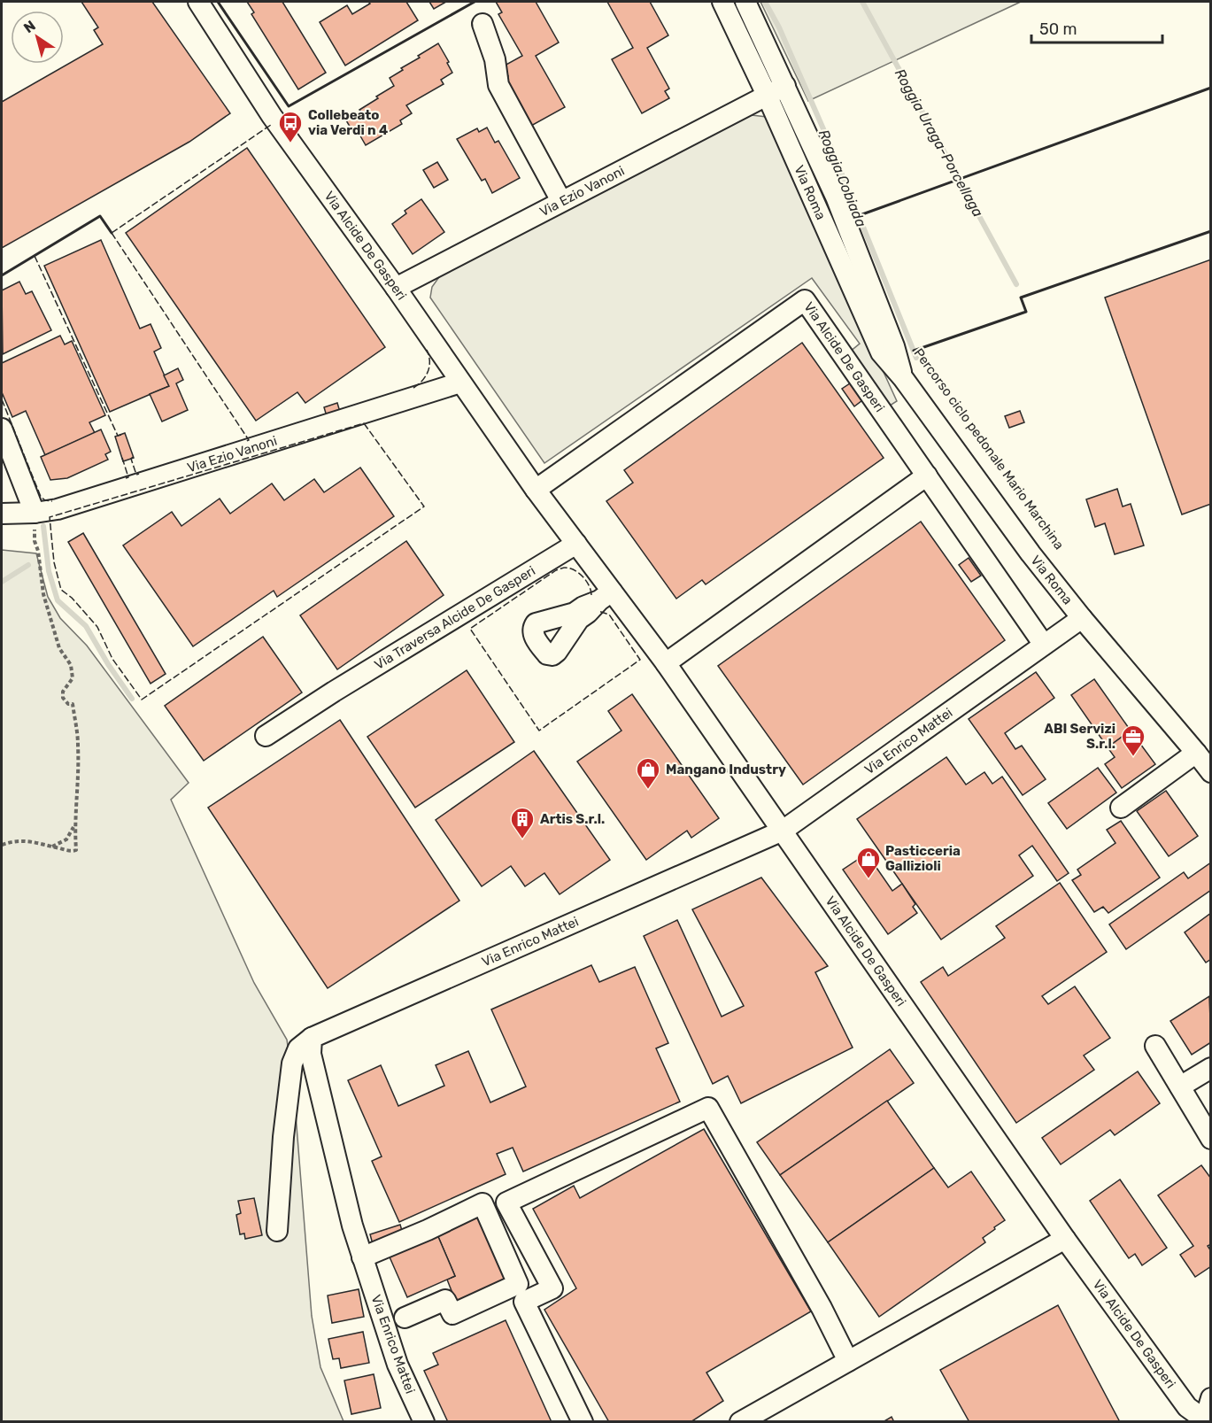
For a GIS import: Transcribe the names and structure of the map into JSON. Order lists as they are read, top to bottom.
{
  "streets": {
    "street": [
      "Via Ezio Vanoni",
      "Via Roma",
      "Via Alcide De Gasperi",
      "Via Traversa Alcide De Gasperi",
      "Via Enrico Mattei"
    ]
  },
  "crossings": [
    ["Via Ezio Vanoni", "Via Roma"],
    ["Via Ezio Vanoni", "Via Alcide De Gasperi"],
    ["Via Roma", "Via Enrico Mattei"],
    ["Via Alcide De Gasperi", "Via Traversa Alcide De Gasperi"],
    ["Via Alcide De Gasperi", "Via Enrico Mattei"]
  ],
  "water": ["Roggia Uraga-Porcellaga", "Roggia Cobiada"],
  "places": {
    "bus stop": ["Collebeato via Verdi n 4"],
    "office": ["ABI Servizi S.r.l."],
    "shop": ["Mangano Industry", "Pasticceria Gallizioli"],
    "building": ["Artis S.r.l."]
  },
  "scale_bar": "50 m",
  "north": "top left"
}
